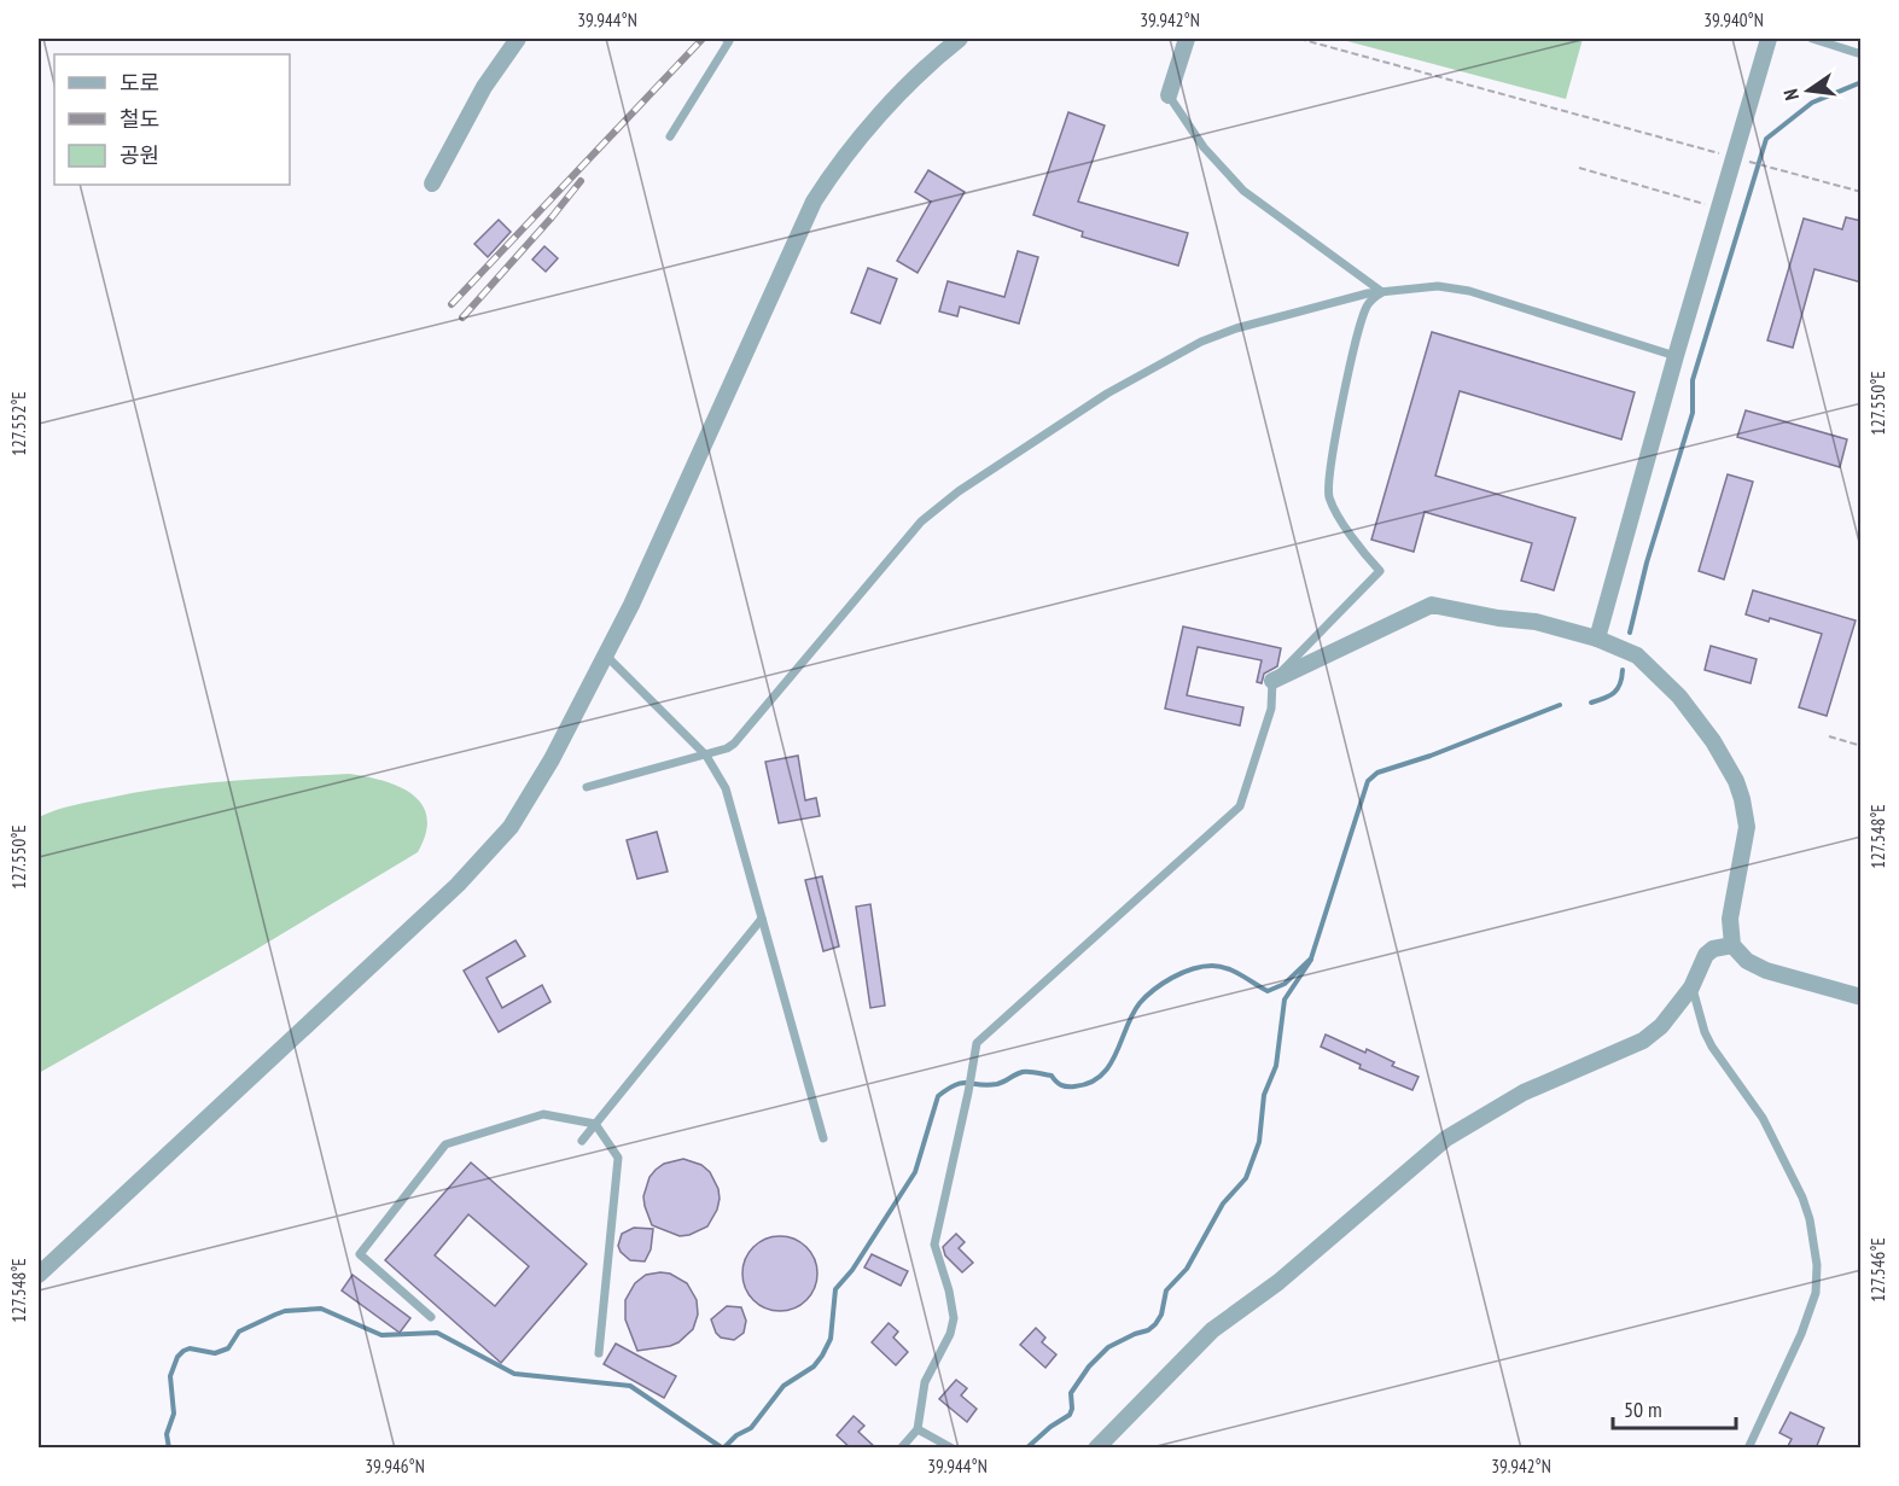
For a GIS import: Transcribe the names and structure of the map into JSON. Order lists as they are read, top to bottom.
{
  "legend": ["도로", "철도", "공원"],
  "scale_bar": "50 m",
  "north": "left",
  "coordinates": [
    "39.944°N",
    "39.942°N",
    "39.940°N",
    "127.550°E",
    "127.552°E",
    "127.548°E",
    "127.546°E",
    "39.946°N"
  ]
}
